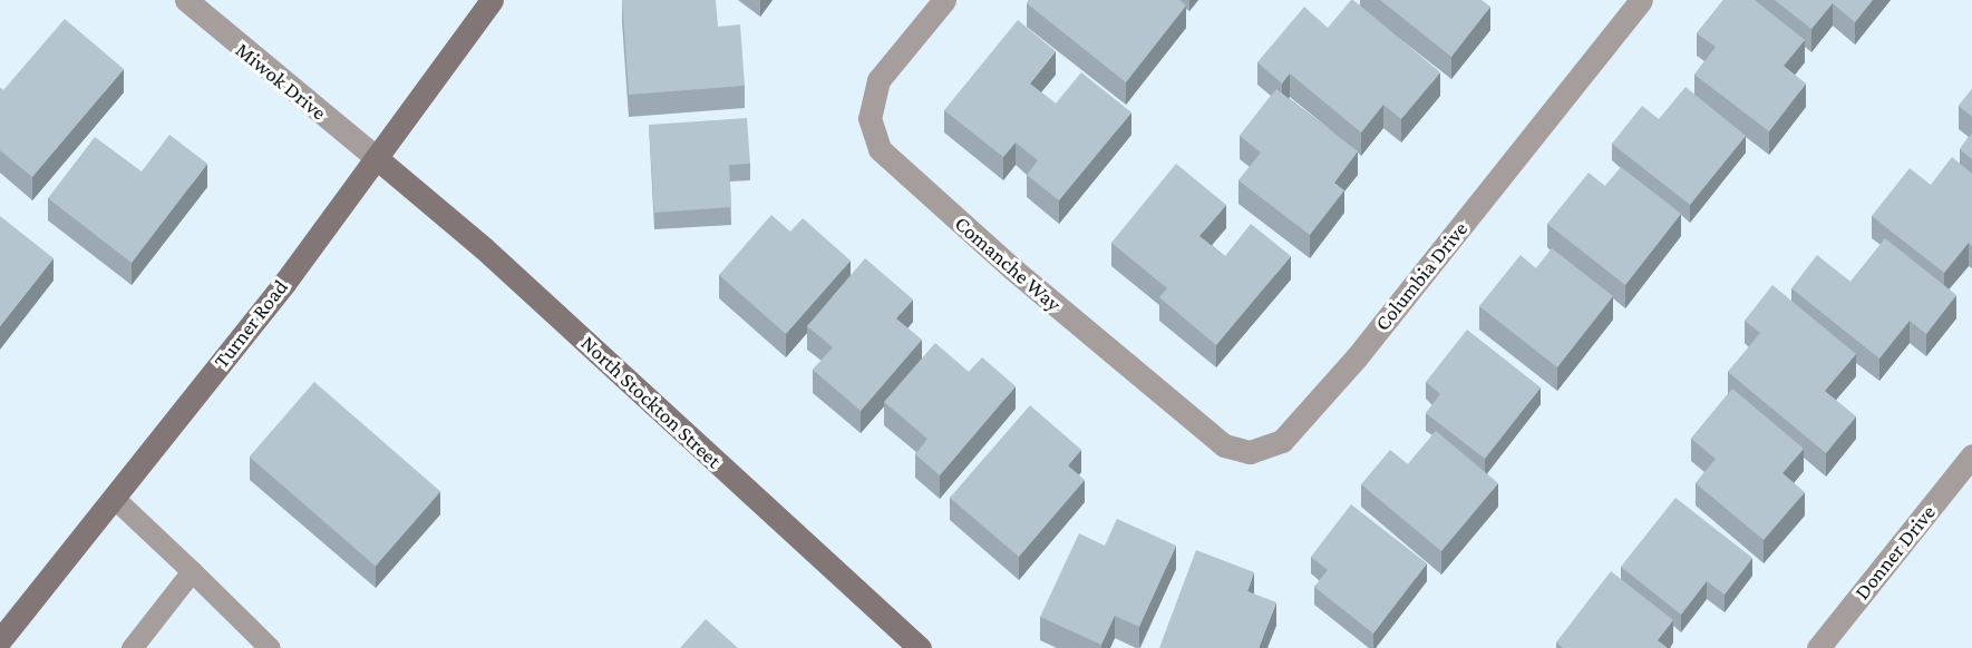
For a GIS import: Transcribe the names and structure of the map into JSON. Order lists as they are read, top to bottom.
{
  "streets": {
    "main road": ["Turner Road", "North Stockton Street"],
    "street": [
      "Miwok Drive",
      "Comanche Way",
      "Columbia Drive",
      "Donner Drive"
    ]
  },
  "crossings": [
    ["Miwok Drive", "Turner Road"],
    ["Miwok Drive", "North Stockton Street"],
    ["Comanche Way", "Columbia Drive"],
    ["Turner Road", "North Stockton Street"]
  ]
}
